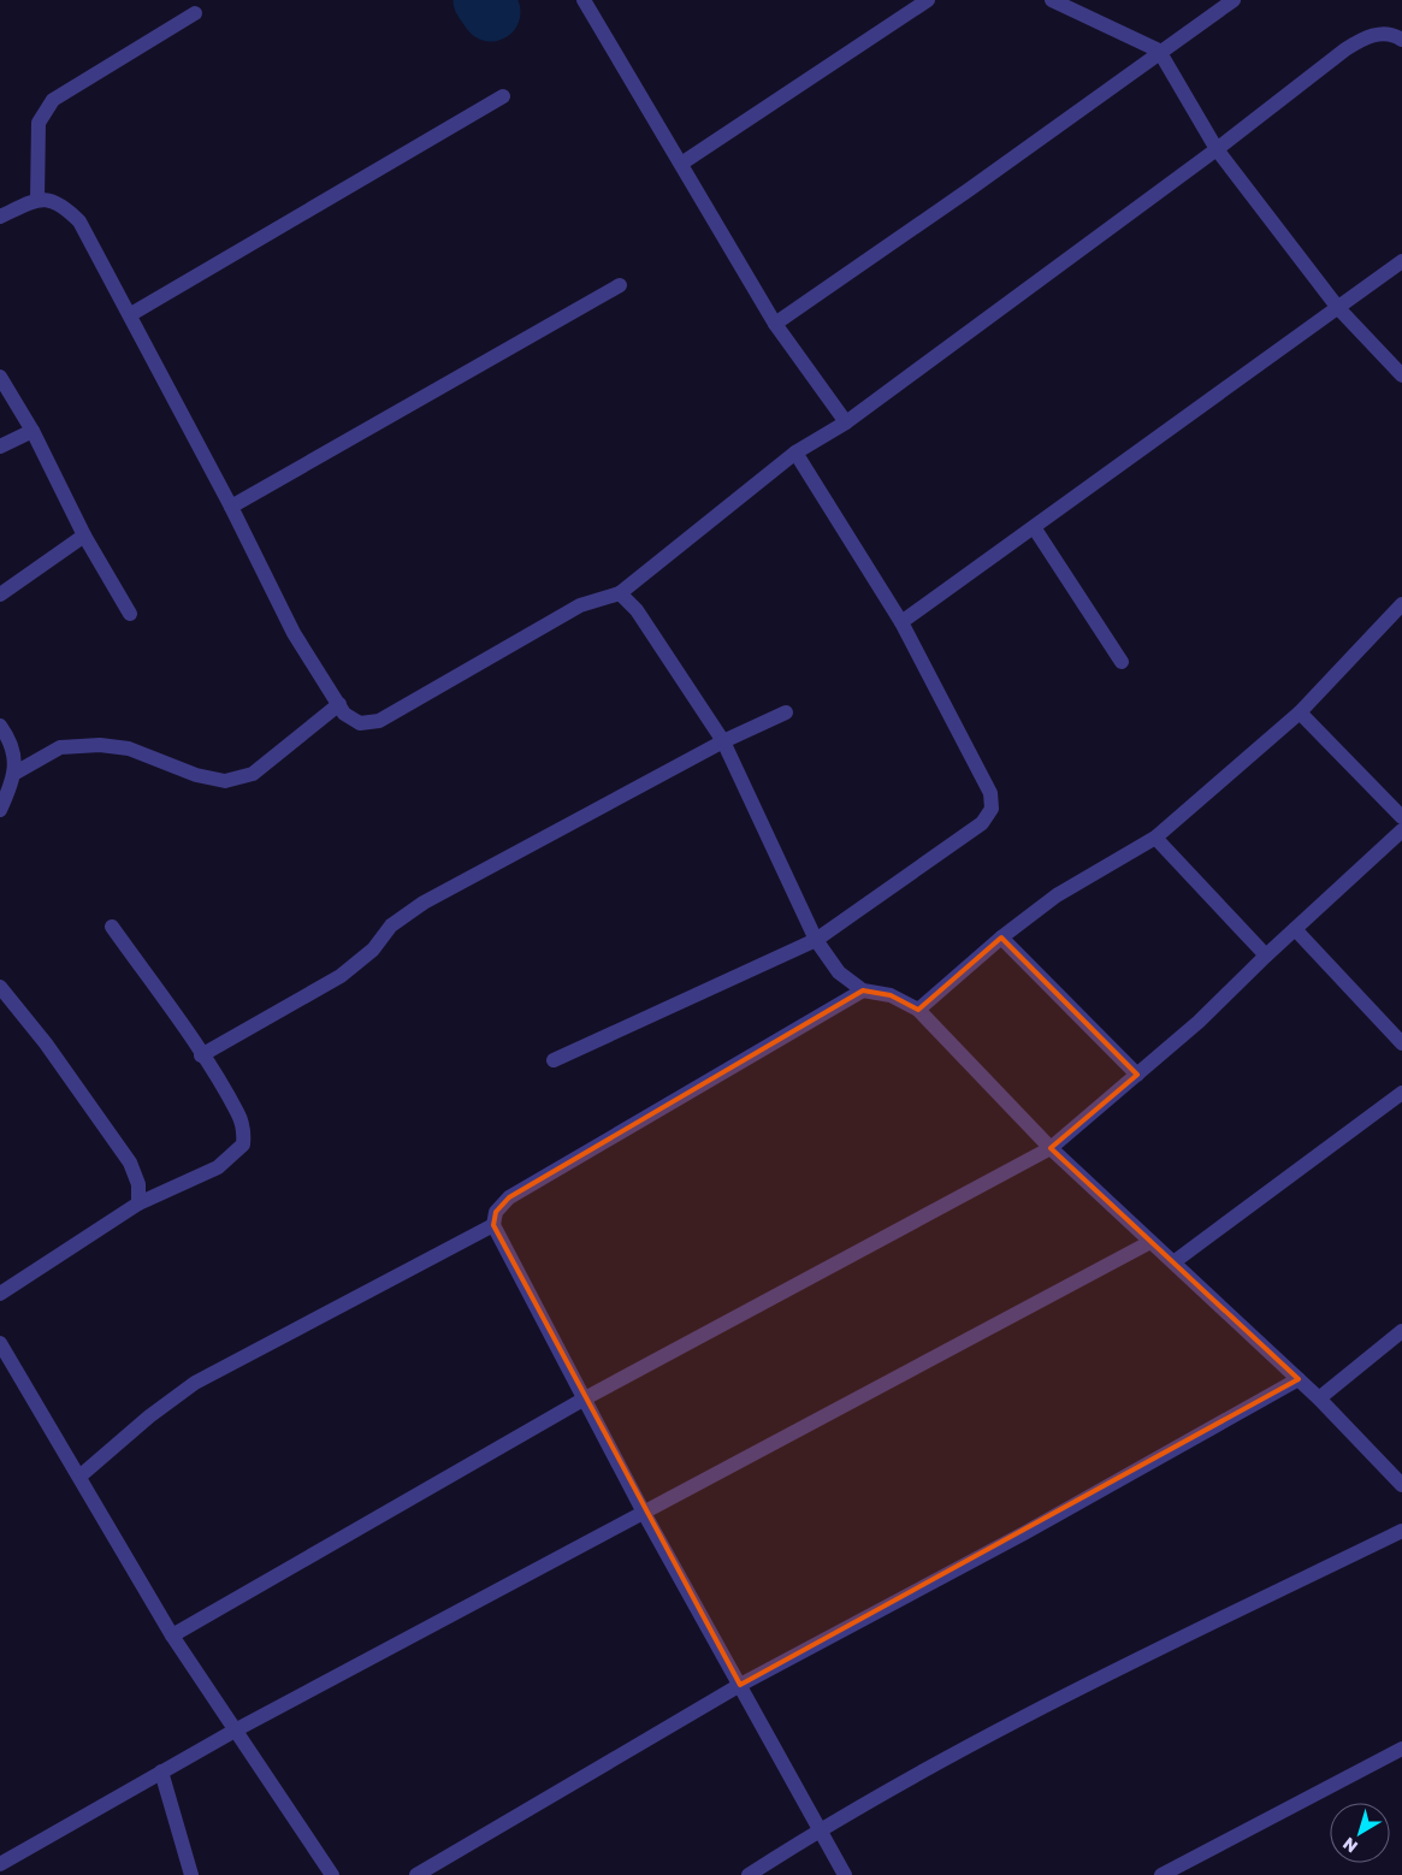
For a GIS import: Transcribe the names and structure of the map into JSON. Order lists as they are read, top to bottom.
{
  "north": "bottom left"
}
